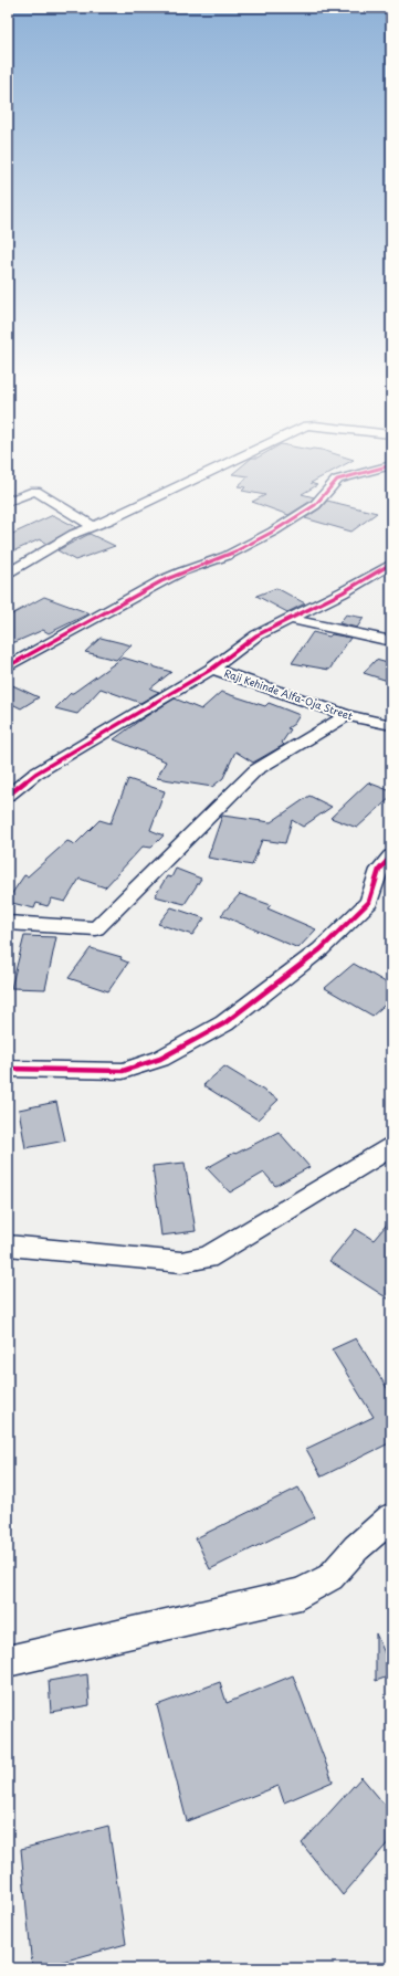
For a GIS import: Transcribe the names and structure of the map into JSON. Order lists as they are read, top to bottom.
{
  "streets": {
    "street": ["Raji Kehinde Alfa-Oja Street"]
  }
}
